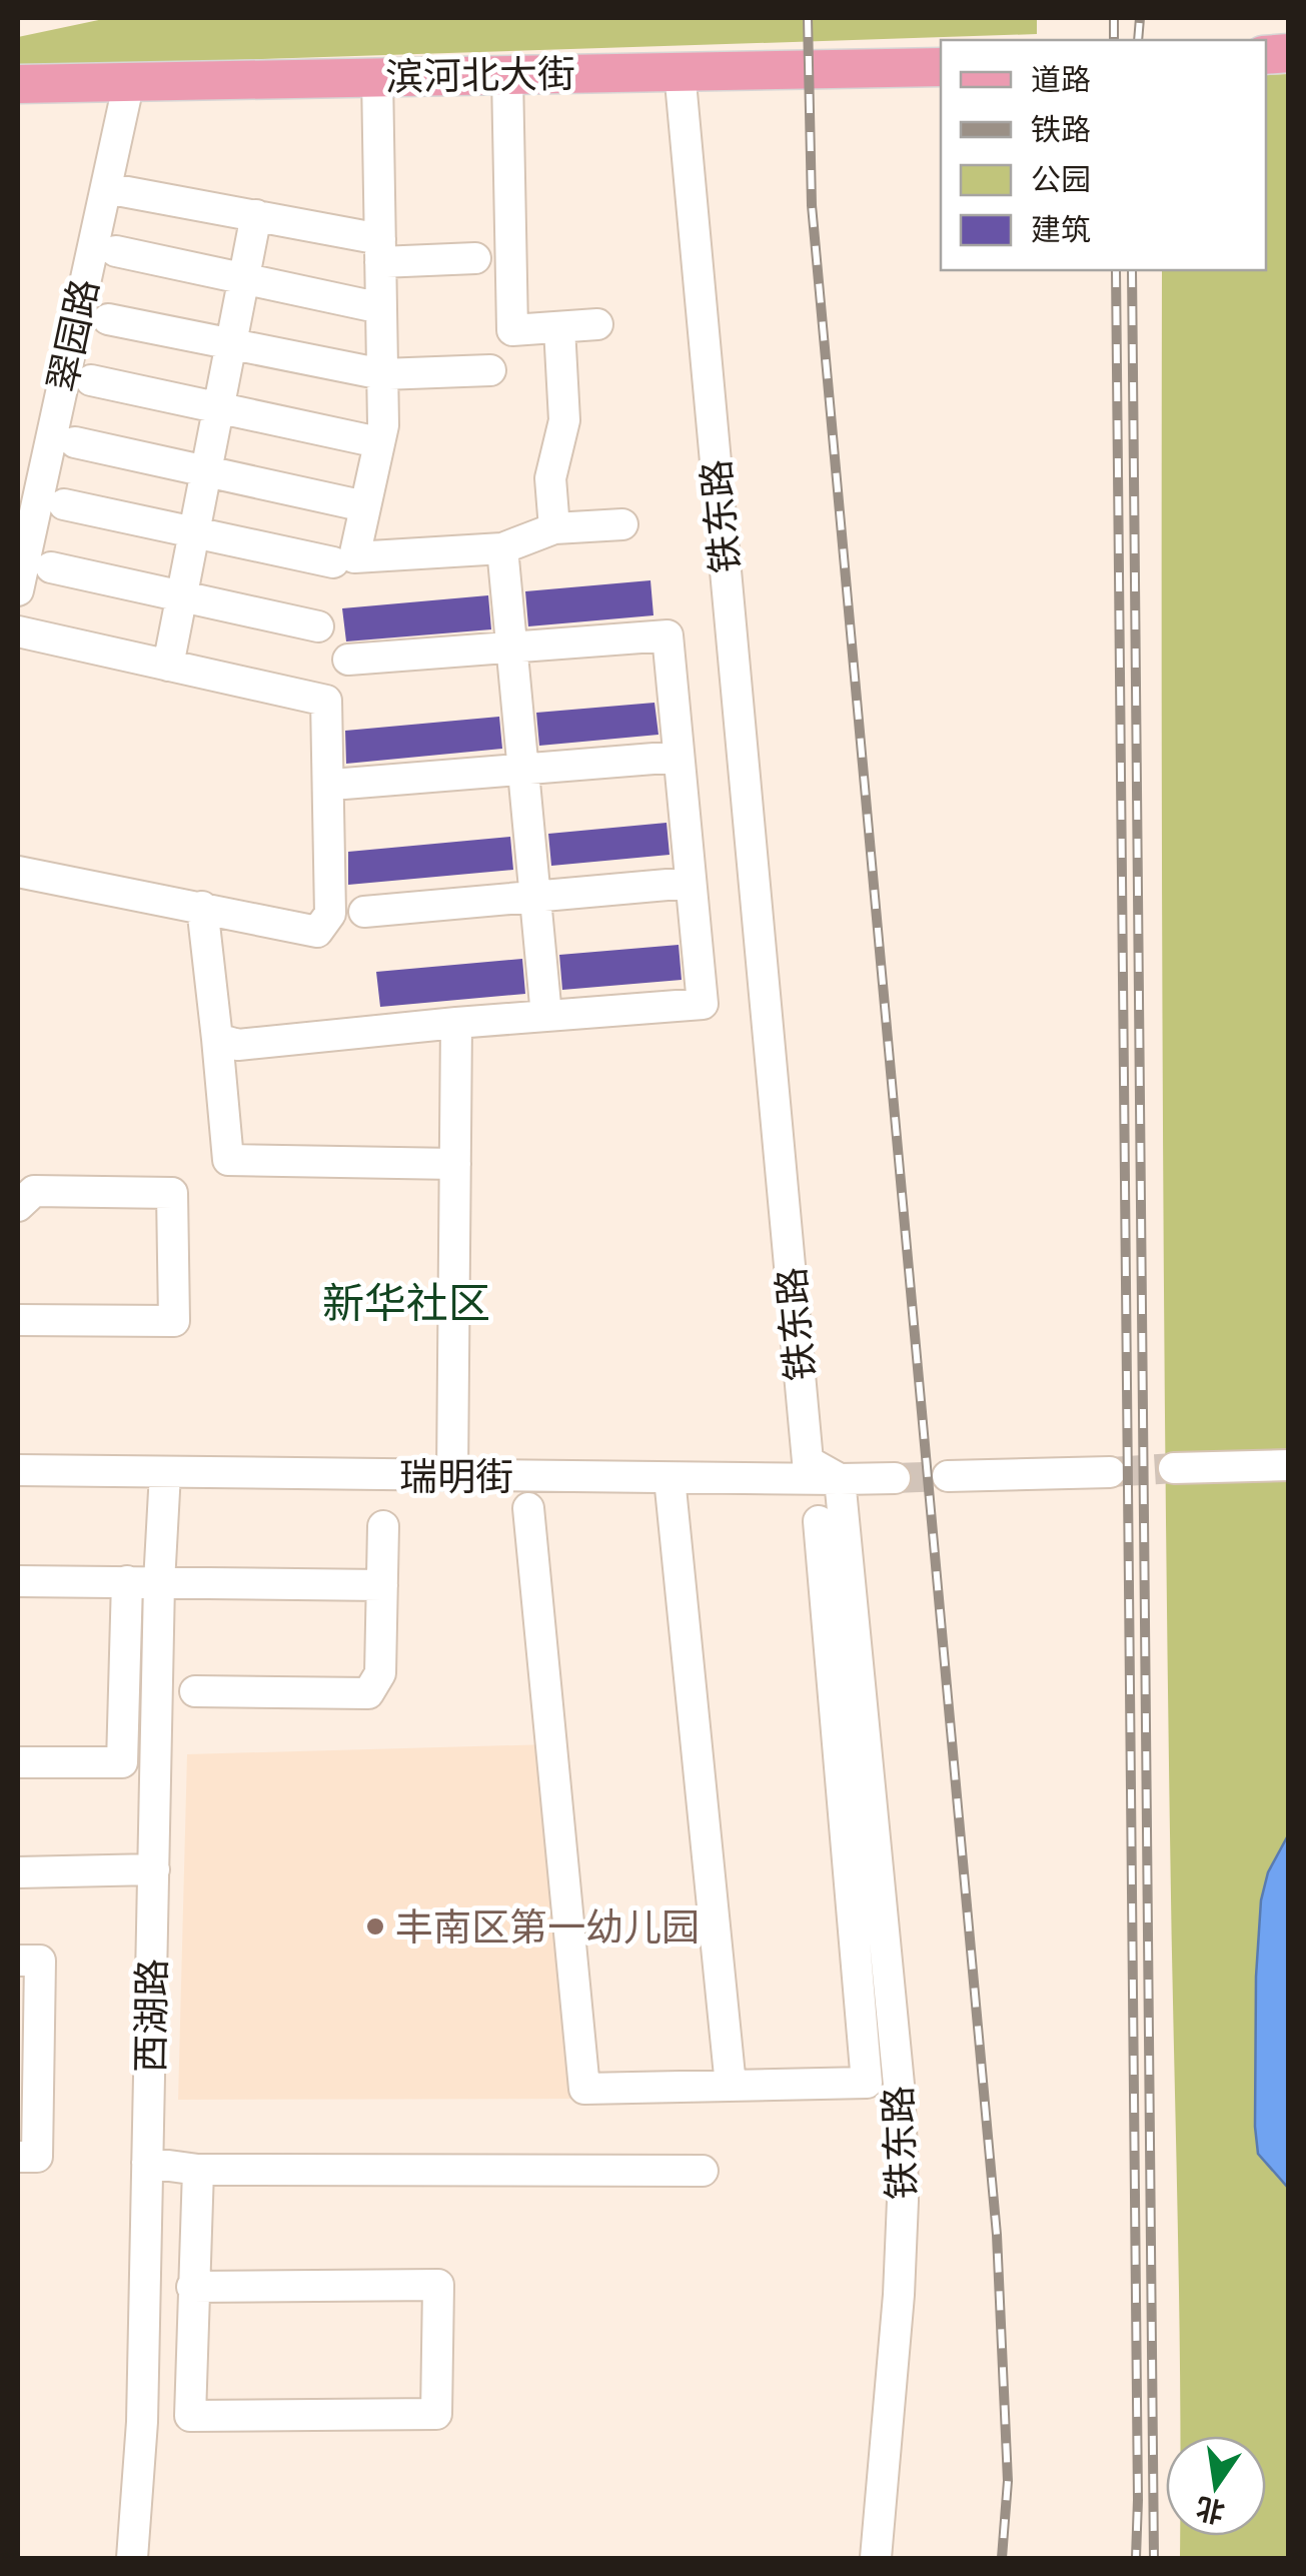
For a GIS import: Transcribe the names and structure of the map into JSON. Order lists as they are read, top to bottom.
{
  "streets": {
    "main road": ["滨河北大街"],
    "street": [
      "翠园路",
      "铁东路",
      "瑞明街",
      "西湖路"
    ]
  },
  "crossings": [
    ["滨河北大街", "翠园路"],
    ["滨河北大街", "铁东路"],
    ["铁东路", "瑞明街"],
    ["瑞明街", "西湖路"]
  ],
  "districts": ["新华社区"],
  "places": ["丰南区第一幼儿园"],
  "legend": [
    "道路",
    "铁路",
    "公园",
    "建筑"
  ],
  "north": "bottom"
}
